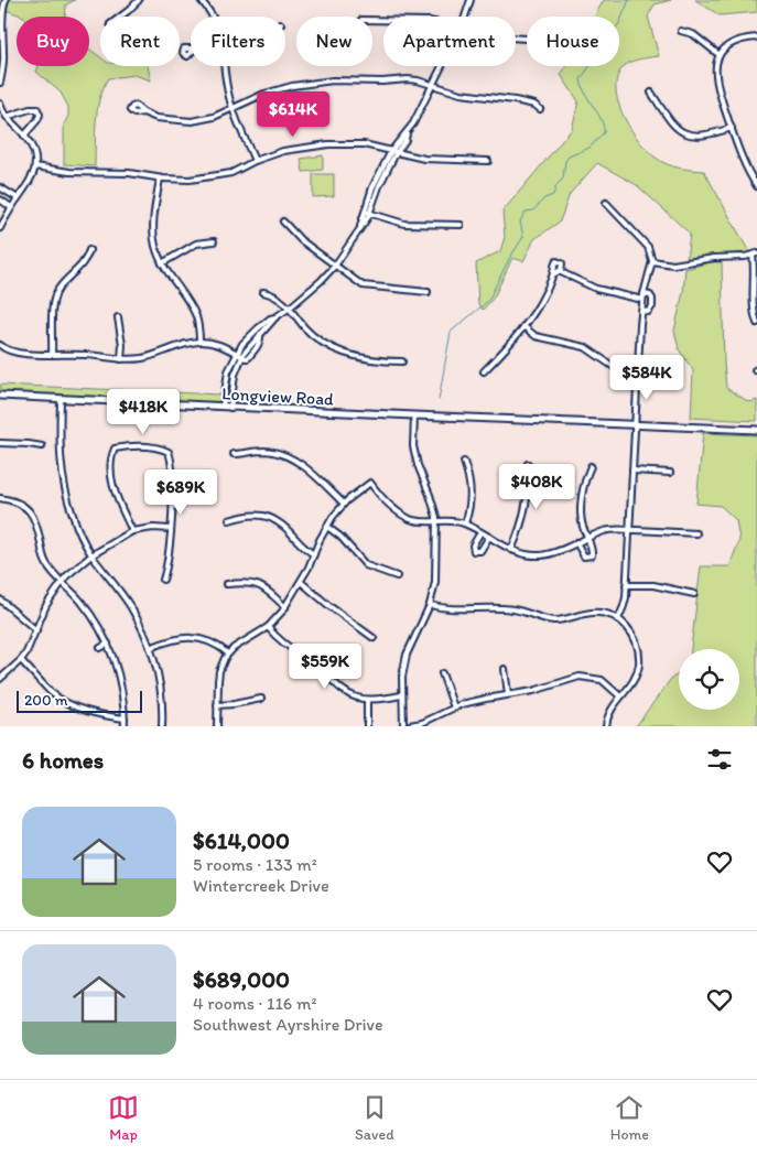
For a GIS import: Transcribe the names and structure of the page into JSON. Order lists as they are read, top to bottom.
{
  "streets": {
    "street": ["Longview Road"]
  },
  "scale_bar": "200 m",
  "page": {
    "chip": [
      "Buy",
      "Rent",
      "Filters",
      "New",
      "Apartment",
      "House"
    ],
    "price": [
      "$614K",
      "$584K",
      "$418K",
      "$408K",
      "$689K",
      "$559K"
    ],
    "scale": "200 m",
    "heading": "6 homes",
    "list": [
      {
        "name": "$614,000",
        "note": "5 rooms · 133 m² · Wintercreek Drive"
      },
      {
        "name": "$689,000",
        "note": "4 rooms · 116 m² · Southwest Ayrshire Drive"
      }
    ],
    "tabs": ["Map", "Saved", "Home"]
  }
}
